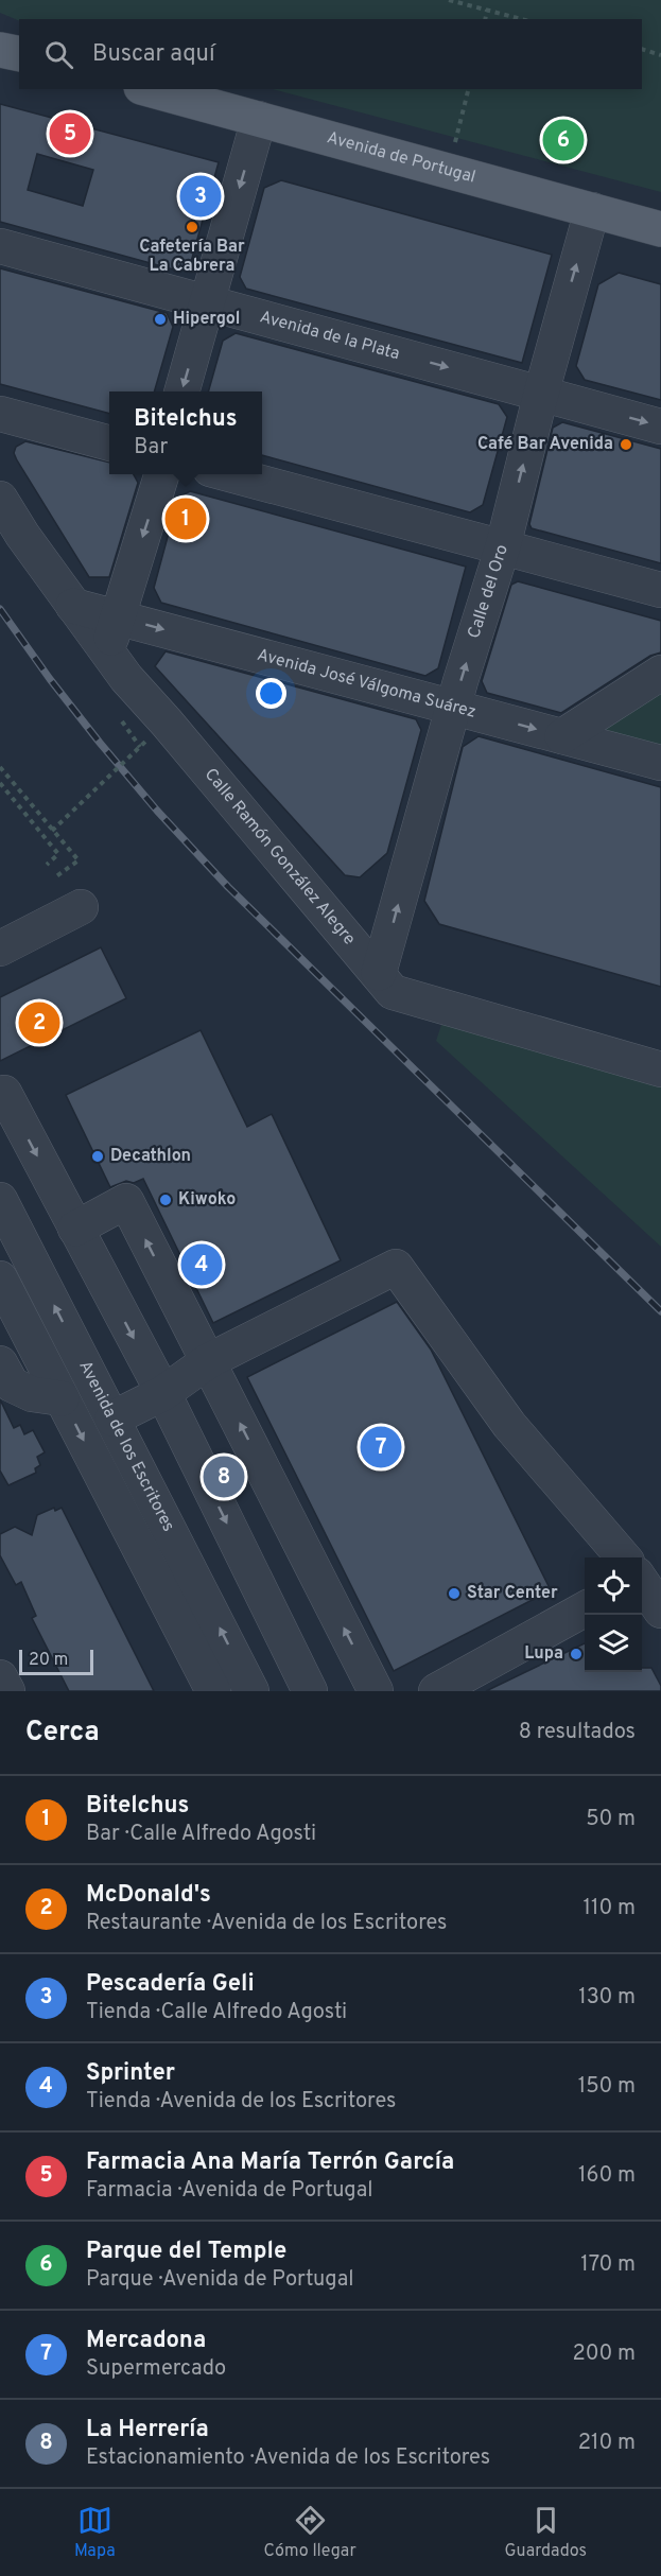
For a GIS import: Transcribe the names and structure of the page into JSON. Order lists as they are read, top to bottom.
{
  "streets": {
    "main road": ["Avenida de Portugal"],
    "street": [
      "Avenida de la Plata",
      "Calle del Oro",
      "Avenida José Válgoma Suárez",
      "Calle Ramón González Alegre",
      "Avenida de los Escritores"
    ]
  },
  "crossings": [
    ["Avenida de Portugal", "Calle del Oro"],
    ["Avenida de la Plata", "Calle del Oro"],
    ["Calle del Oro", "Avenida José Válgoma Suárez"],
    ["Calle del Oro", "Calle Ramón González Alegre"],
    ["Avenida José Válgoma Suárez", "Calle Ramón González Alegre"]
  ],
  "one_way": ["Calle del Oro"],
  "places": [
    "Cafetería Bar La Cabrera",
    "Hipergol",
    "Café Bar Avenida",
    "Decathlon",
    "Kiwoko",
    "Star Center",
    "Lupa"
  ],
  "scale_bar": "20 m",
  "page": {
    "search": "Buscar aquí",
    "pins": [
      "5",
      "6",
      "3",
      "1",
      "2",
      "4",
      "7",
      "8"
    ],
    "popup": ["Bitelchus", "Bar"],
    "scale": "20 m",
    "heading": ["Cerca", "8 resultados"],
    "list": [
      {
        "mark": "1",
        "name": "Bitelchus",
        "note": "Bar · Calle Alfredo Agosti",
        "value": "50 m"
      },
      {
        "mark": "2",
        "name": "McDonald's",
        "note": "Restaurante · Avenida de los Escritores",
        "value": "110 m"
      },
      {
        "mark": "3",
        "name": "Pescadería Geli",
        "note": "Tienda · Calle Alfredo Agosti",
        "value": "130 m"
      },
      {
        "mark": "4",
        "name": "Sprinter",
        "note": "Tienda · Avenida de los Escritores",
        "value": "150 m"
      },
      {
        "mark": "5",
        "name": "Farmacia Ana María Terrón García",
        "note": "Farmacia · Avenida de Portugal",
        "value": "160 m"
      },
      {
        "mark": "6",
        "name": "Parque del Temple",
        "note": "Parque · Avenida de Portugal",
        "value": "170 m"
      },
      {
        "mark": "7",
        "name": "Mercadona",
        "note": "Supermercado",
        "value": "200 m"
      },
      {
        "mark": "8",
        "name": "La Herrería",
        "note": "Estacionamiento · Avenida de los Escritores",
        "value": "210 m"
      }
    ],
    "nav": ["Mapa", "Cómo llegar", "Guardados"]
  }
}
